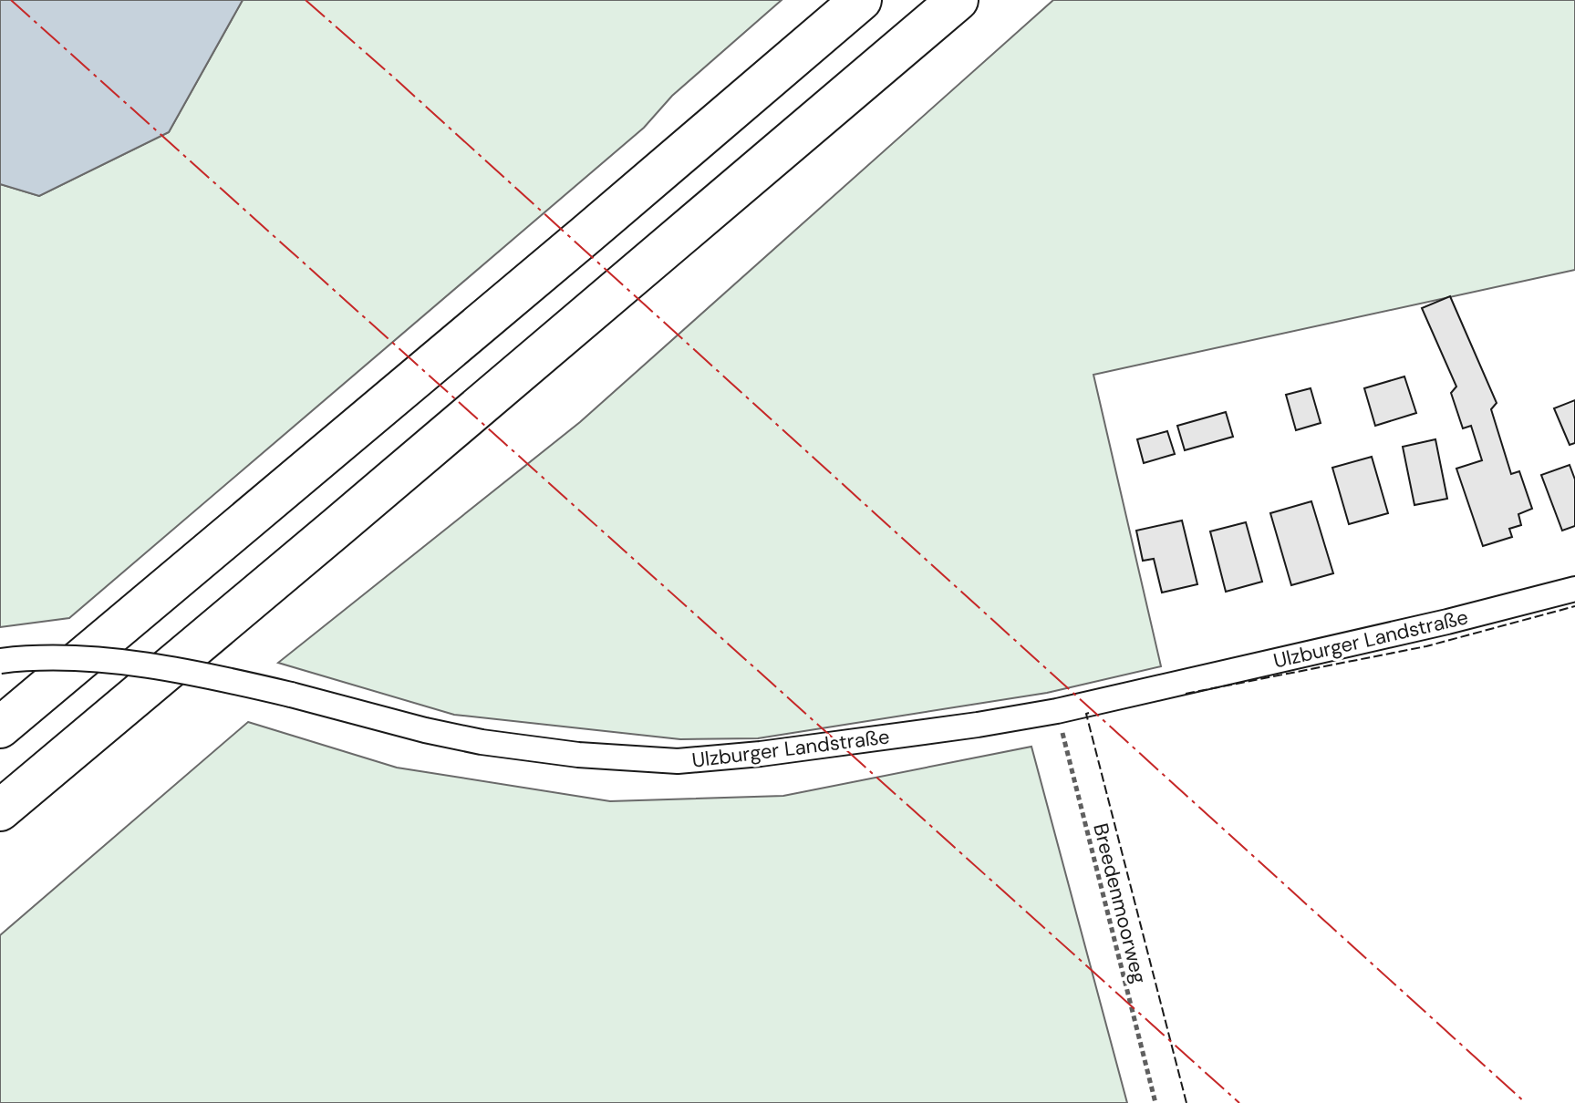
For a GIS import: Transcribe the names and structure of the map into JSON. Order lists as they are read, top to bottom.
{
  "streets": {
    "street": ["Ulzburger Landstraße"],
    "path": ["Breedenmoorweg"]
  },
  "crossings": [
    ["Ulzburger Landstraße", "Breedenmoorweg"]
  ]
}
